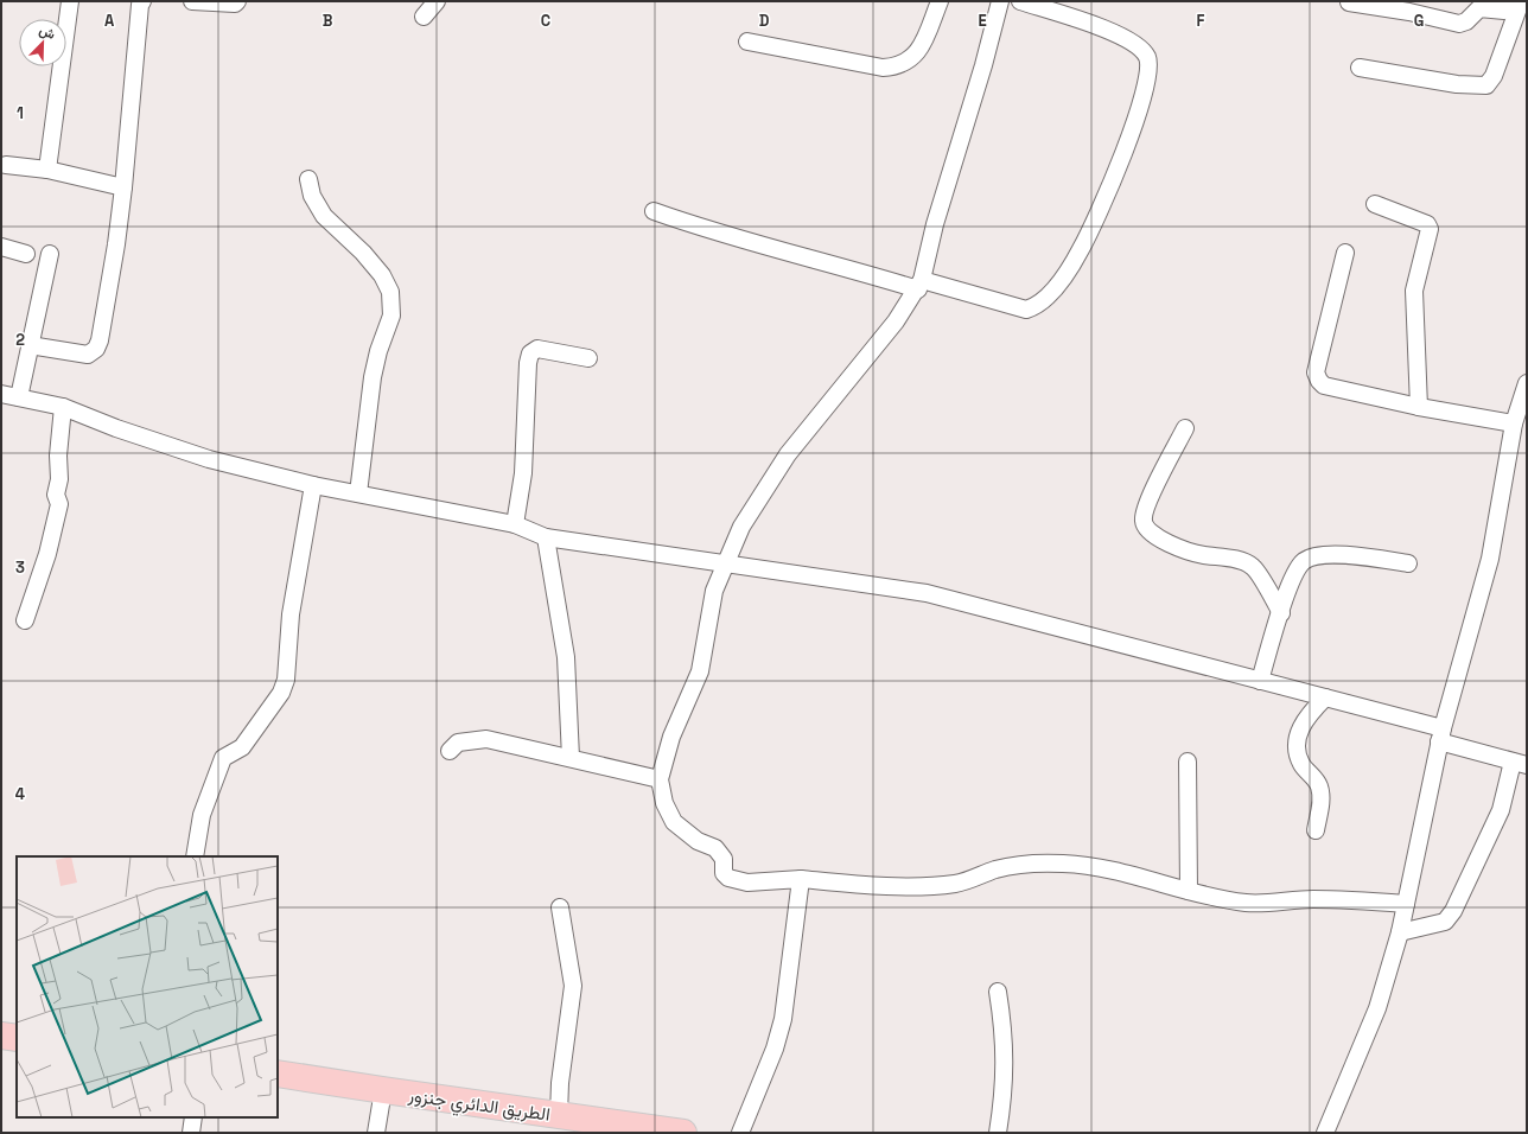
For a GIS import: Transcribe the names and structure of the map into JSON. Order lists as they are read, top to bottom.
{
  "streets": {
    "main road": ["الطريق الدائري جنزور"]
  },
  "north": "top right",
  "grid": {
    "columns": [
      "A",
      "B",
      "C",
      "D",
      "E",
      "F",
      "G"
    ],
    "rows": [
      "1",
      "2",
      "3",
      "4"
    ]
  }
}
